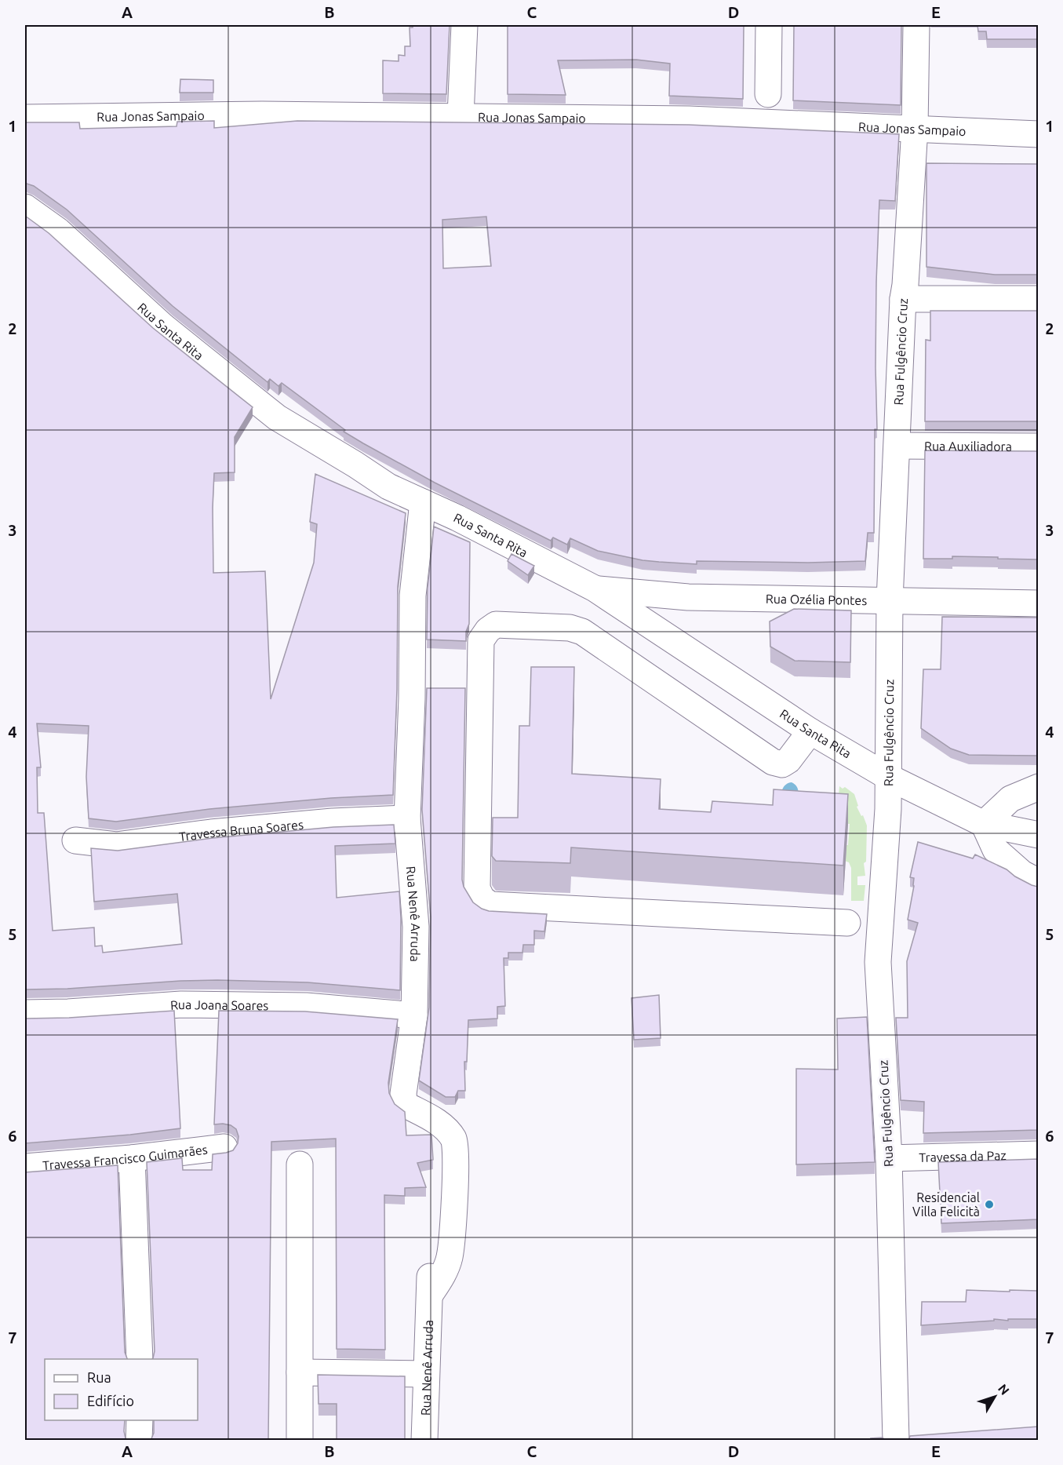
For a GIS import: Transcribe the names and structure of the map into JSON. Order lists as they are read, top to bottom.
{
  "streets": {
    "street": [
      "Rua Jonas Sampaio",
      "Rua Santa Rita",
      "Rua Fulgêncio Cruz",
      "Rua Auxiliadora",
      "Rua Ozélia Pontes",
      "Travessa Bruna Soares",
      "Rua Nenê Arruda",
      "Rua Joana Soares",
      "Travessa da Paz",
      "Travessa Francisco Guimarães"
    ]
  },
  "crossings": [
    ["Rua Jonas Sampaio", "Rua Fulgêncio Cruz"],
    ["Rua Santa Rita", "Rua Fulgêncio Cruz"],
    ["Rua Santa Rita", "Rua Ozélia Pontes"],
    ["Rua Santa Rita", "Rua Nenê Arruda"],
    ["Rua Fulgêncio Cruz", "Rua Auxiliadora"],
    ["Rua Fulgêncio Cruz", "Rua Ozélia Pontes"],
    ["Rua Fulgêncio Cruz", "Travessa da Paz"],
    ["Travessa Bruna Soares", "Rua Nenê Arruda"],
    ["Rua Nenê Arruda", "Rua Joana Soares"]
  ],
  "places": ["Residencial Villa Felicità"],
  "legend": ["Rua", "Edifício"],
  "north": "top right",
  "grid": {
    "columns": [
      "A",
      "B",
      "C",
      "D",
      "E"
    ],
    "rows": [
      "1",
      "2",
      "3",
      "4",
      "5",
      "6",
      "7"
    ]
  }
}
